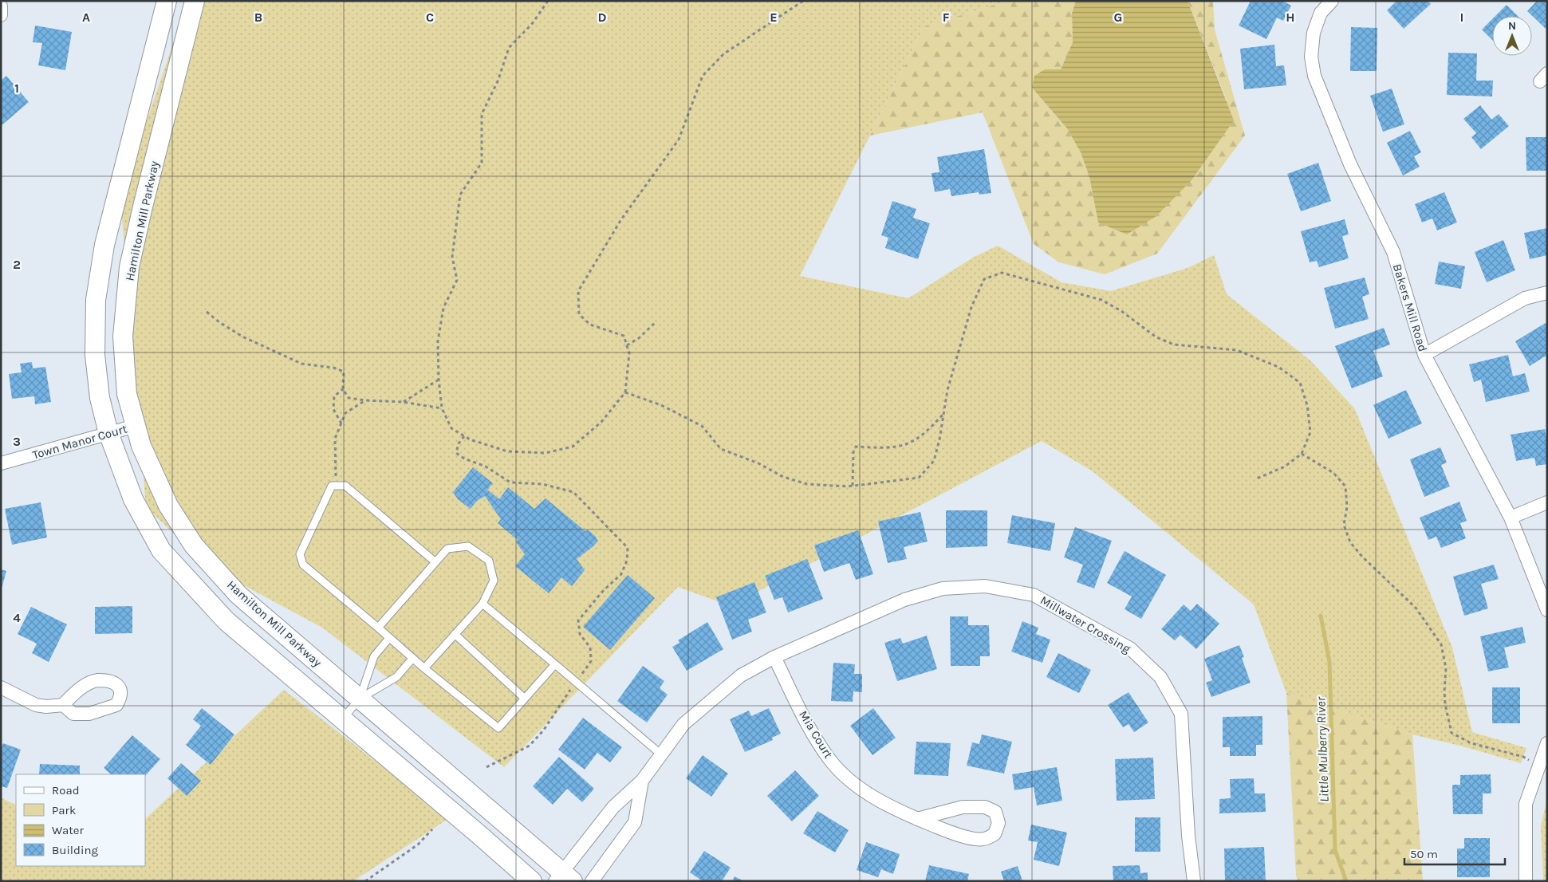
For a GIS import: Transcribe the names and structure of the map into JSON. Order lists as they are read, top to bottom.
{
  "streets": {
    "street": [
      "Hamilton Mill Parkway",
      "Bakers Mill Road",
      "Town Manor Court",
      "Millwater Crossing",
      "Mia Court"
    ]
  },
  "crossings": [
    ["Hamilton Mill Parkway", "Town Manor Court"],
    ["Hamilton Mill Parkway", "Millwater Crossing"],
    ["Millwater Crossing", "Mia Court"]
  ],
  "water": ["Little Mulberry River"],
  "legend": [
    "Road",
    "Park",
    "Water",
    "Building"
  ],
  "scale_bar": "50 m",
  "north": "top",
  "grid": {
    "columns": [
      "A",
      "B",
      "C",
      "D",
      "E",
      "F",
      "G",
      "H",
      "I"
    ],
    "rows": [
      "1",
      "2",
      "3",
      "4"
    ]
  }
}
